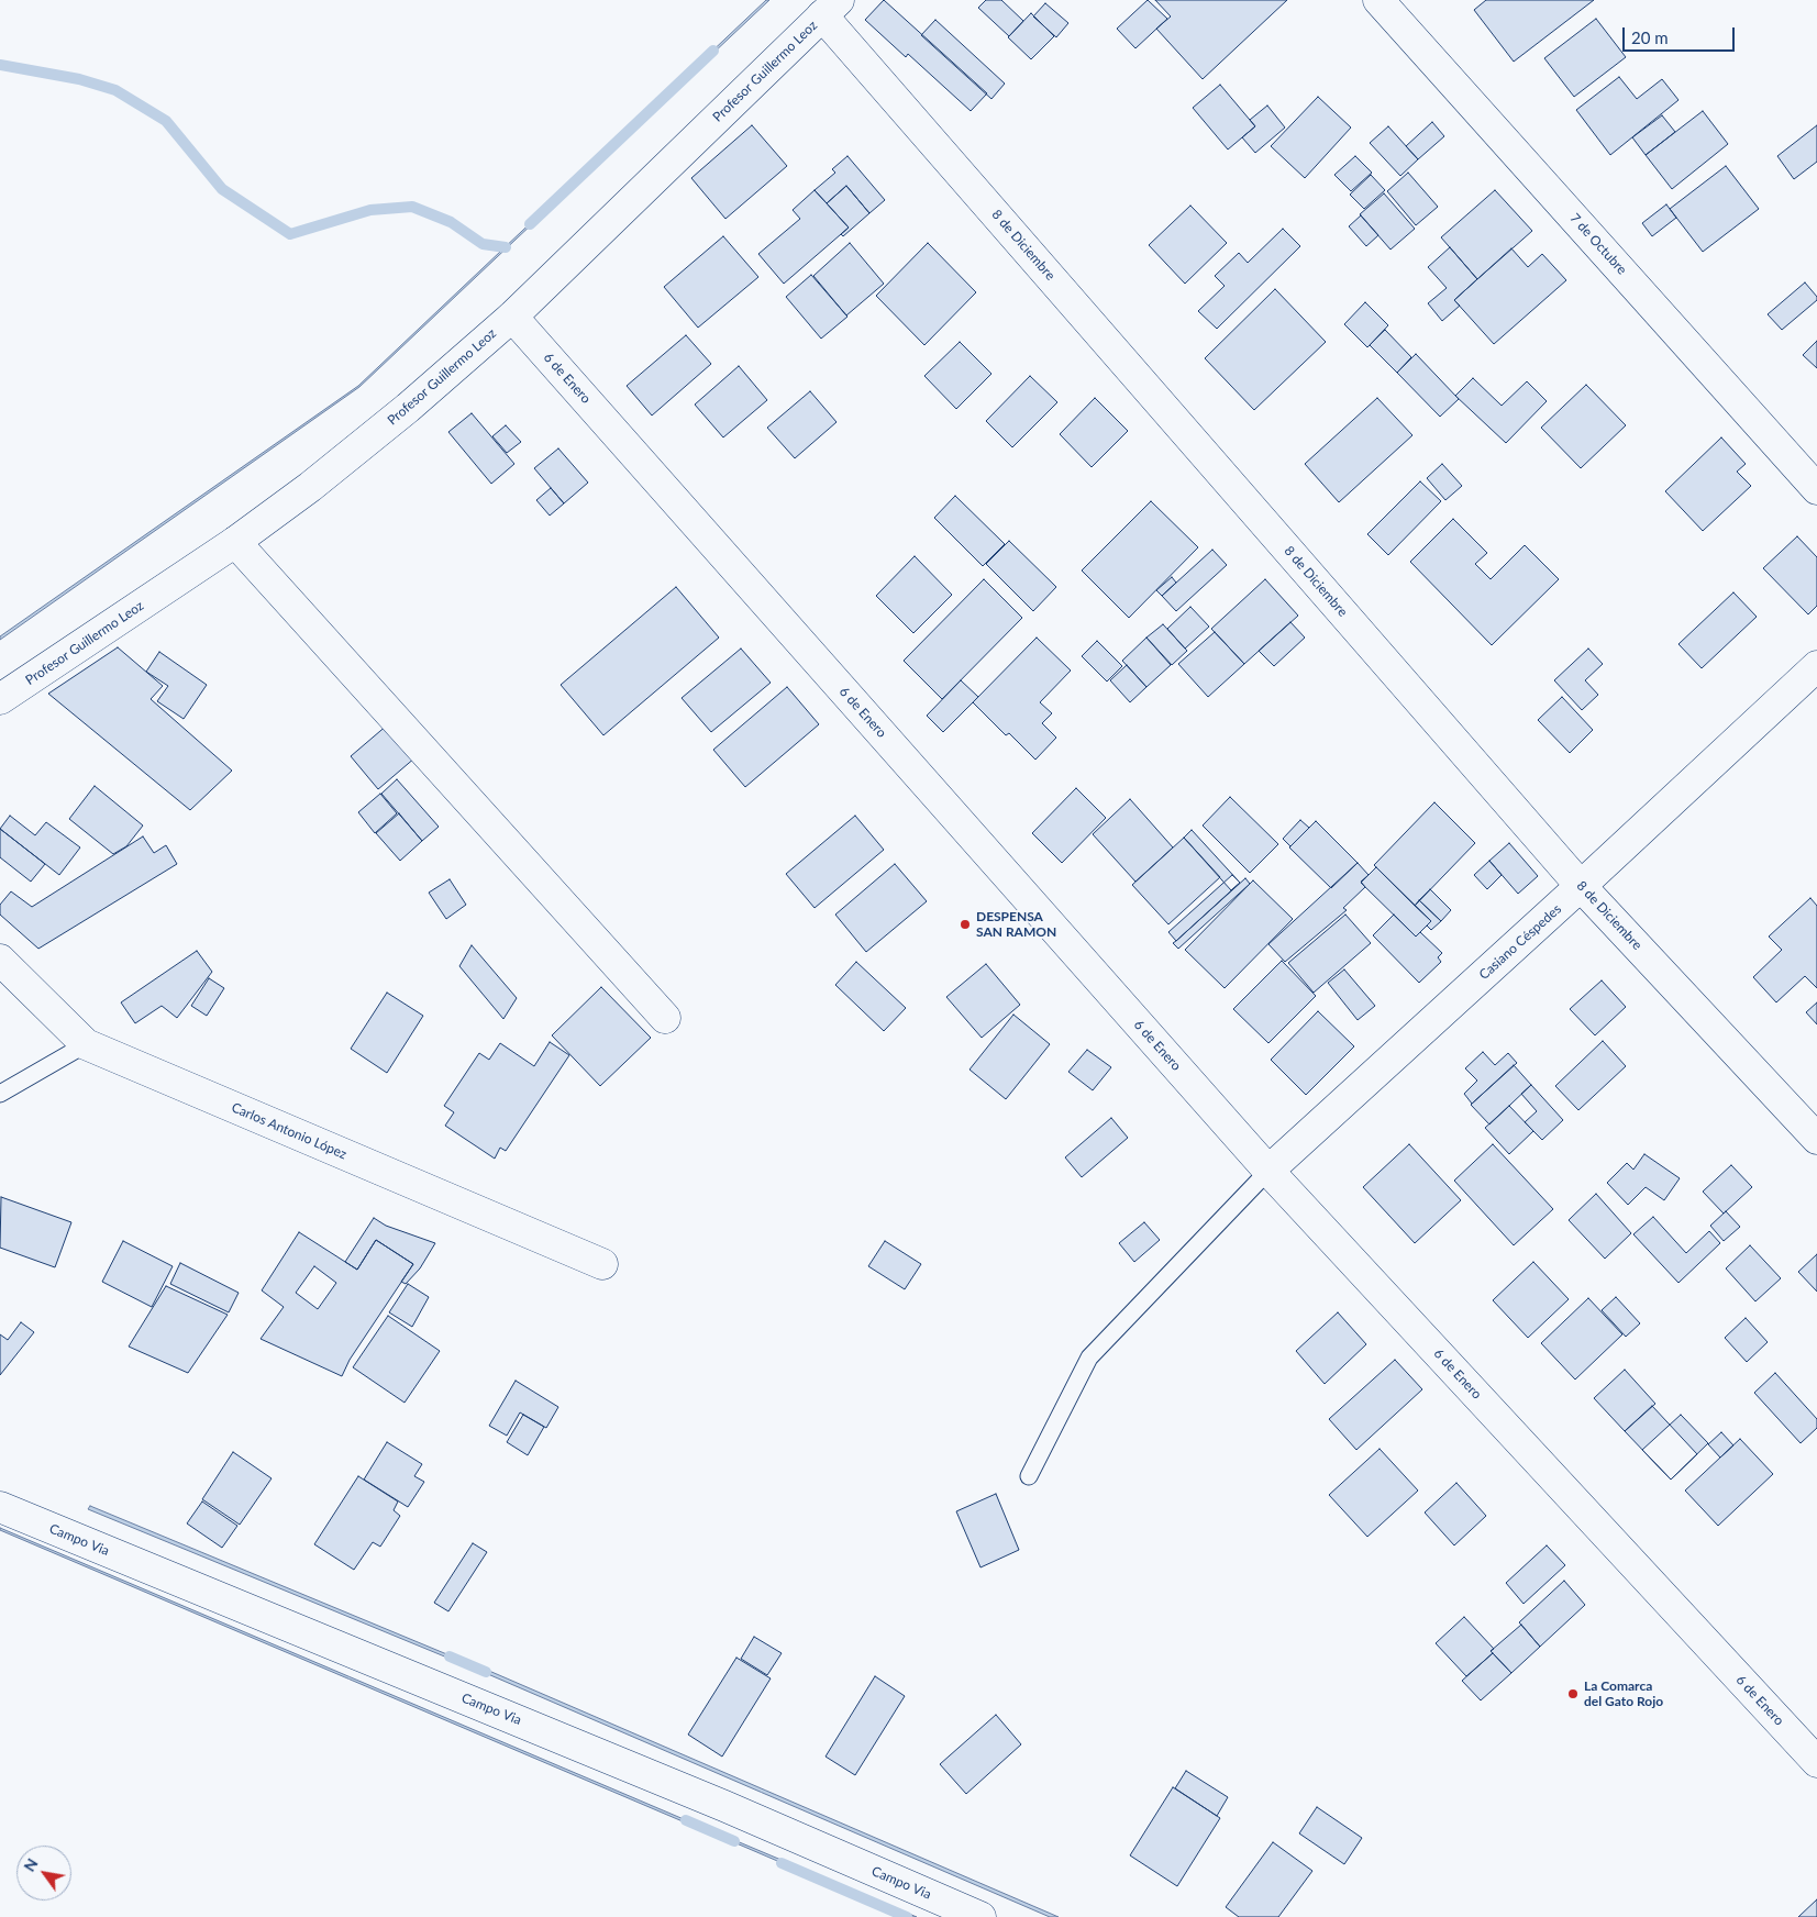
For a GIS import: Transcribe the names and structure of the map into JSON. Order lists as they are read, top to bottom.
{
  "streets": {
    "street": [
      "Profesor Guillermo Leoz",
      "7 de Octubre",
      "8 de Diciembre",
      "6 de Enero",
      "Casiano Céspedes",
      "Carlos Antonio López",
      "Campo Via"
    ]
  },
  "crossings": [
    ["Profesor Guillermo Leoz", "8 de Diciembre"],
    ["Profesor Guillermo Leoz", "6 de Enero"],
    ["8 de Diciembre", "Casiano Céspedes"],
    ["6 de Enero", "Casiano Céspedes"]
  ],
  "places": ["DESPENSA SAN RAMON", "La Comarca del Gato Rojo"],
  "scale_bar": "20 m",
  "north": "top left"
}
